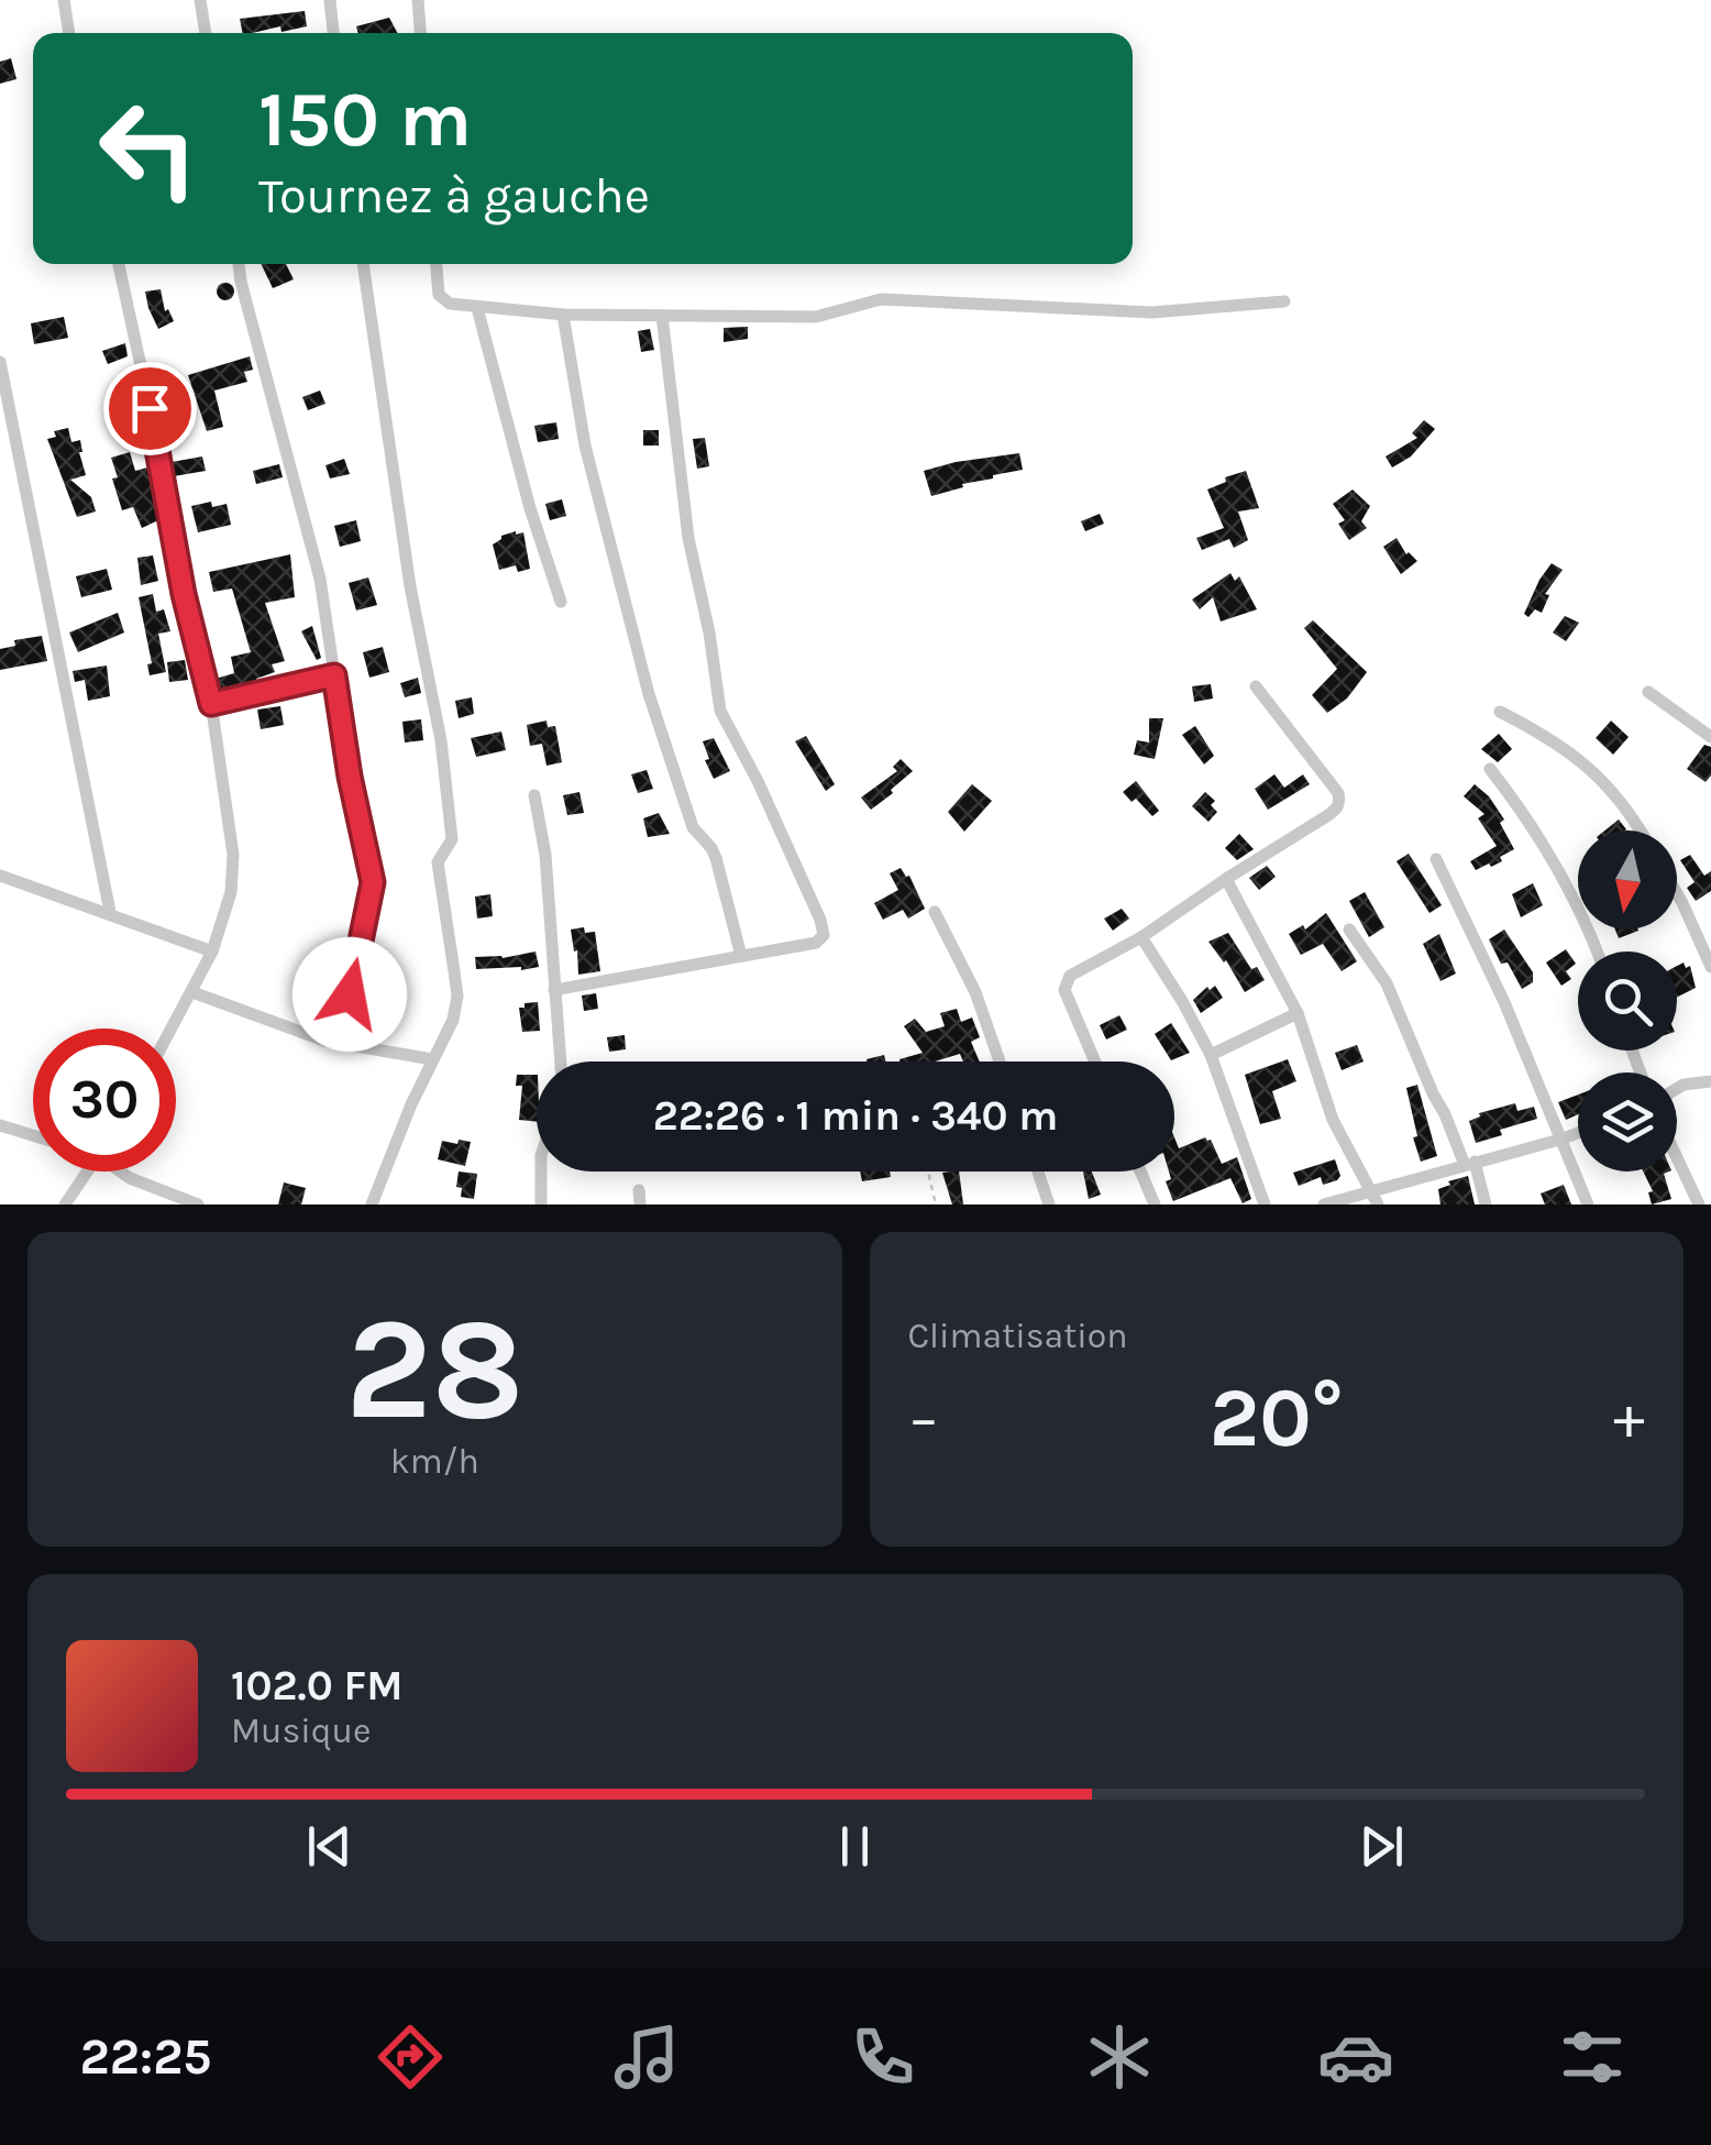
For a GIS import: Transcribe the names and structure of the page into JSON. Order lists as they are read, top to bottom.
{
  "north": "bottom",
  "page": {
    "turn": ["150 m", "Tournez à gauche"],
    "limit": "30",
    "trip": "22:26 · 1 min · 340 m",
    "tile": [
      ["28", "km/h"],
      "Climatisation"
    ],
    "heat": ["−", "20°", "+"],
    "song": ["102.0 FM", "Musique"],
    "tabs": "22:25"
  }
}
